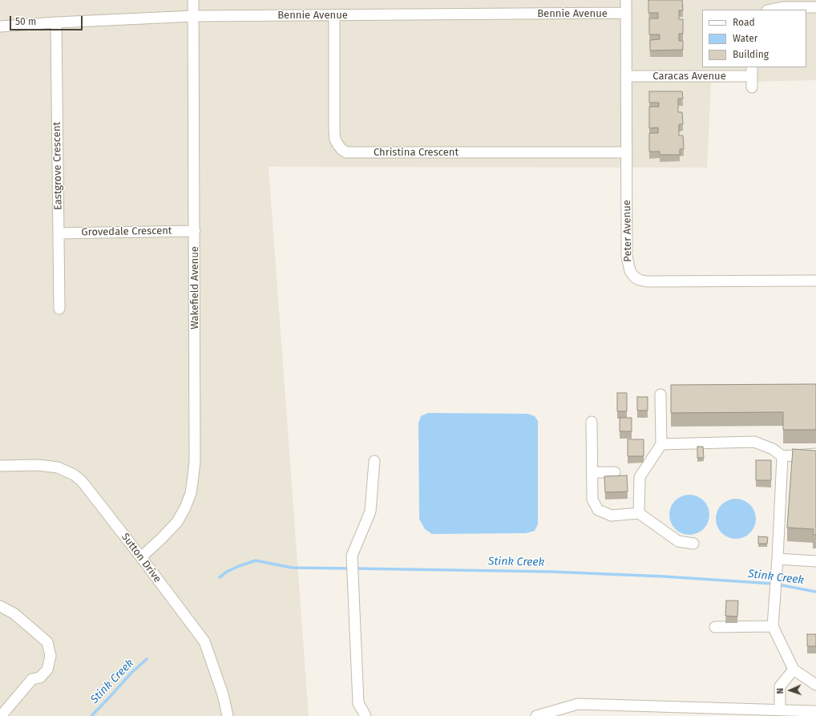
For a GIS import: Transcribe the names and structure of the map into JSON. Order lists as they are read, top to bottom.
{
  "streets": {
    "street": [
      "Bennie Avenue",
      "Caracas Avenue",
      "Christina Crescent",
      "Eastgrove Crescent",
      "Peter Avenue",
      "Grovedale Crescent",
      "Wakefield Avenue",
      "Sutton Drive"
    ]
  },
  "crossings": [
    ["Bennie Avenue", "Christina Crescent"],
    ["Bennie Avenue", "Eastgrove Crescent"],
    ["Bennie Avenue", "Peter Avenue"],
    ["Bennie Avenue", "Wakefield Avenue"],
    ["Caracas Avenue", "Peter Avenue"],
    ["Christina Crescent", "Peter Avenue"],
    ["Eastgrove Crescent", "Grovedale Crescent"],
    ["Grovedale Crescent", "Wakefield Avenue"],
    ["Wakefield Avenue", "Sutton Drive"]
  ],
  "water": ["Stink Creek"],
  "legend": ["Road", "Water", "Building"],
  "scale_bar": "50 m",
  "north": "left"
}
